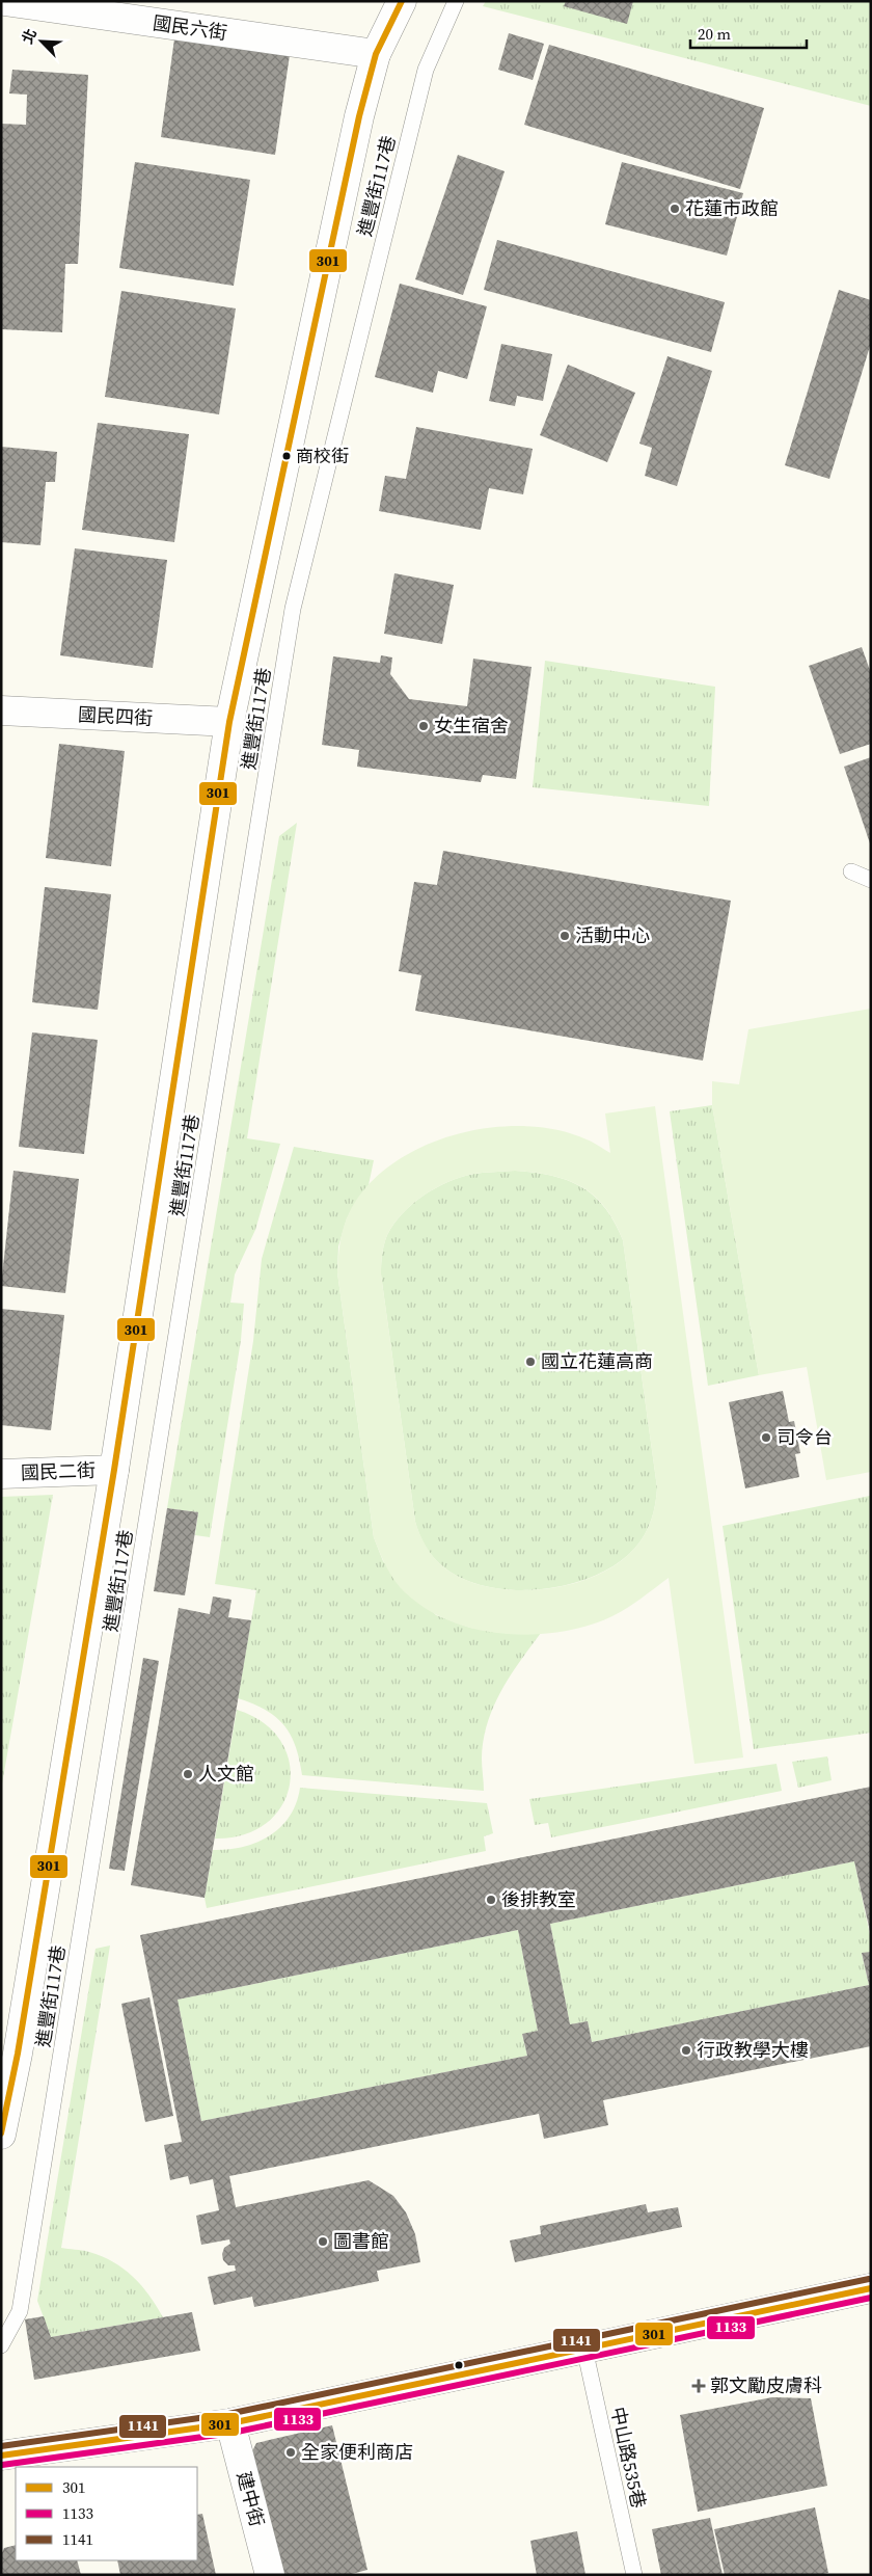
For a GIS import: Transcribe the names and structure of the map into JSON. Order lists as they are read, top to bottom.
{
  "streets": {
    "street": [
      "國民六街",
      "國民四街",
      "國民二街",
      "建中街"
    ],
    "lane": ["進豐街117巷", "中山路535巷"]
  },
  "places": {
    "other": [
      "花蓮市政館",
      "商校街",
      "女生宿舍",
      "活動中心",
      "國立花蓮高商",
      "司令台",
      "人文館",
      "後排教室",
      "行政教學大樓",
      "圖書館",
      "全家便利商店"
    ],
    "health": ["郭文勵皮膚科"]
  },
  "lines": ["transit line 301", "transit line 1141", "transit line 1133"],
  "legend": ["301", "1133", "1141"],
  "scale_bar": "20 m",
  "north": "top left"
}
